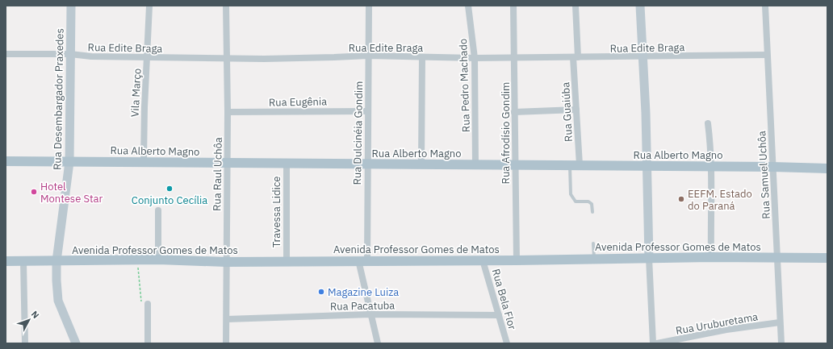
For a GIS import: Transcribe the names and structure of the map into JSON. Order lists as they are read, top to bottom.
{
  "streets": {
    "main road": ["Rua Alberto Magno", "Avenida Professor Gomes de Matos"],
    "street": [
      "Rua Edite Braga",
      "Rua Pedro Machado",
      "Vila Março",
      "Rua Desembargador Praxedes",
      "Rua Eugênia",
      "Rua Guaiúba",
      "Rua Dulcinéia Gondim",
      "Rua Afrodísio Gondim",
      "Rua Raul Uchôa",
      "Rua Samuel Uchôa",
      "Travessa Lidice",
      "Rua Bela Flor",
      "Rua Pacatuba",
      "Rua Uruburetama"
    ]
  },
  "crossings": [
    ["Rua Edite Braga", "Rua Pedro Machado"],
    ["Rua Edite Braga", "Vila Março"],
    ["Rua Edite Braga", "Rua Desembargador Praxedes"],
    ["Rua Edite Braga", "Rua Guaiúba"],
    ["Rua Edite Braga", "Rua Dulcinéia Gondim"],
    ["Rua Edite Braga", "Rua Afrodísio Gondim"],
    ["Rua Edite Braga", "Rua Raul Uchôa"],
    ["Rua Edite Braga", "Rua Samuel Uchôa"],
    ["Rua Pedro Machado", "Rua Alberto Magno"],
    ["Vila Março", "Rua Alberto Magno"],
    ["Rua Desembargador Praxedes", "Rua Alberto Magno"],
    ["Rua Desembargador Praxedes", "Avenida Professor Gomes de Matos"],
    ["Rua Eugênia", "Rua Dulcinéia Gondim"],
    ["Rua Eugênia", "Rua Raul Uchôa"],
    ["Rua Guaiúba", "Rua Alberto Magno"],
    ["Rua Dulcinéia Gondim", "Rua Alberto Magno"],
    ["Rua Dulcinéia Gondim", "Avenida Professor Gomes de Matos"],
    ["Rua Dulcinéia Gondim", "Rua Pacatuba"],
    ["Rua Afrodísio Gondim", "Rua Alberto Magno"],
    ["Rua Afrodísio Gondim", "Avenida Professor Gomes de Matos"],
    ["Rua Alberto Magno", "Rua Raul Uchôa"],
    ["Rua Alberto Magno", "Rua Samuel Uchôa"],
    ["Rua Alberto Magno", "Travessa Lidice"],
    ["Rua Raul Uchôa", "Avenida Professor Gomes de Matos"],
    ["Rua Raul Uchôa", "Rua Pacatuba"],
    ["Rua Samuel Uchôa", "Avenida Professor Gomes de Matos"],
    ["Rua Samuel Uchôa", "Rua Uruburetama"],
    ["Travessa Lidice", "Avenida Professor Gomes de Matos"],
    ["Avenida Professor Gomes de Matos", "Rua Bela Flor"],
    ["Rua Bela Flor", "Rua Pacatuba"]
  ],
  "places": [
    "Conjunto Cecília",
    "Hotel Montese Star",
    "EEFM. Estado do Paraná",
    "Magazine Luiza"
  ],
  "north": "top right"
}
